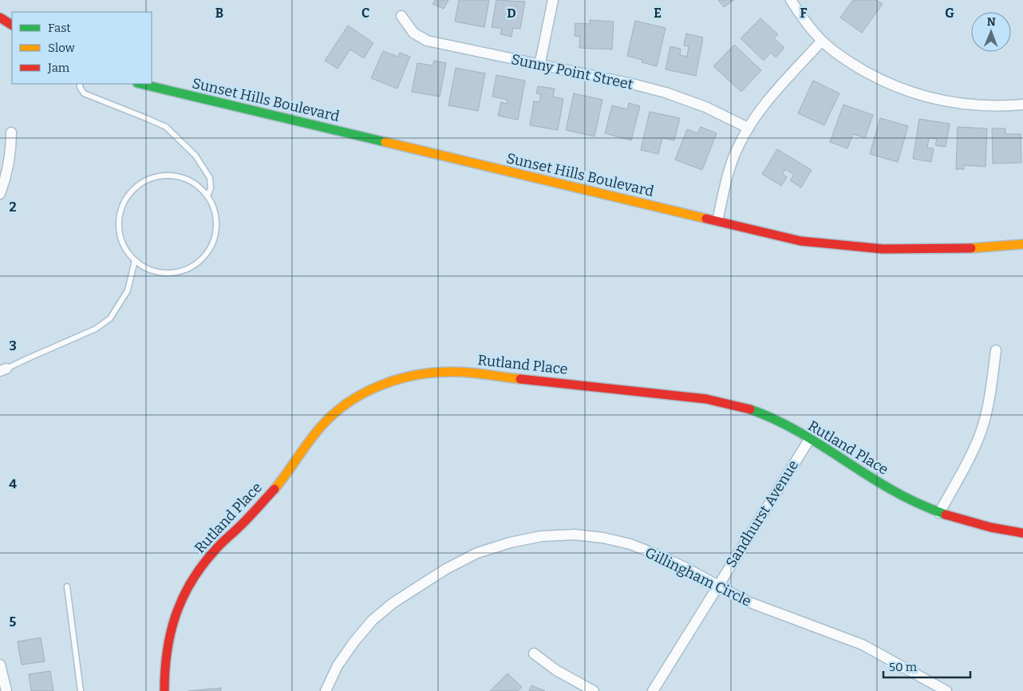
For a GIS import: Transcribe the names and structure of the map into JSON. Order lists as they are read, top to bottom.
{
  "streets": {
    "street": [
      "Sunny Point Street",
      "Sunset Hills Boulevard",
      "Rutland Place",
      "Sandhurst Avenue",
      "Gillingham Circle"
    ]
  },
  "crossings": [
    ["Rutland Place", "Sandhurst Avenue"],
    ["Sandhurst Avenue", "Gillingham Circle"]
  ],
  "legend": ["Fast", "Slow", "Jam"],
  "scale_bar": "50 m",
  "north": "top",
  "grid": {
    "columns": [
      "B",
      "C",
      "D",
      "E",
      "F",
      "G"
    ],
    "rows": [
      "2",
      "3",
      "4",
      "5"
    ]
  }
}
